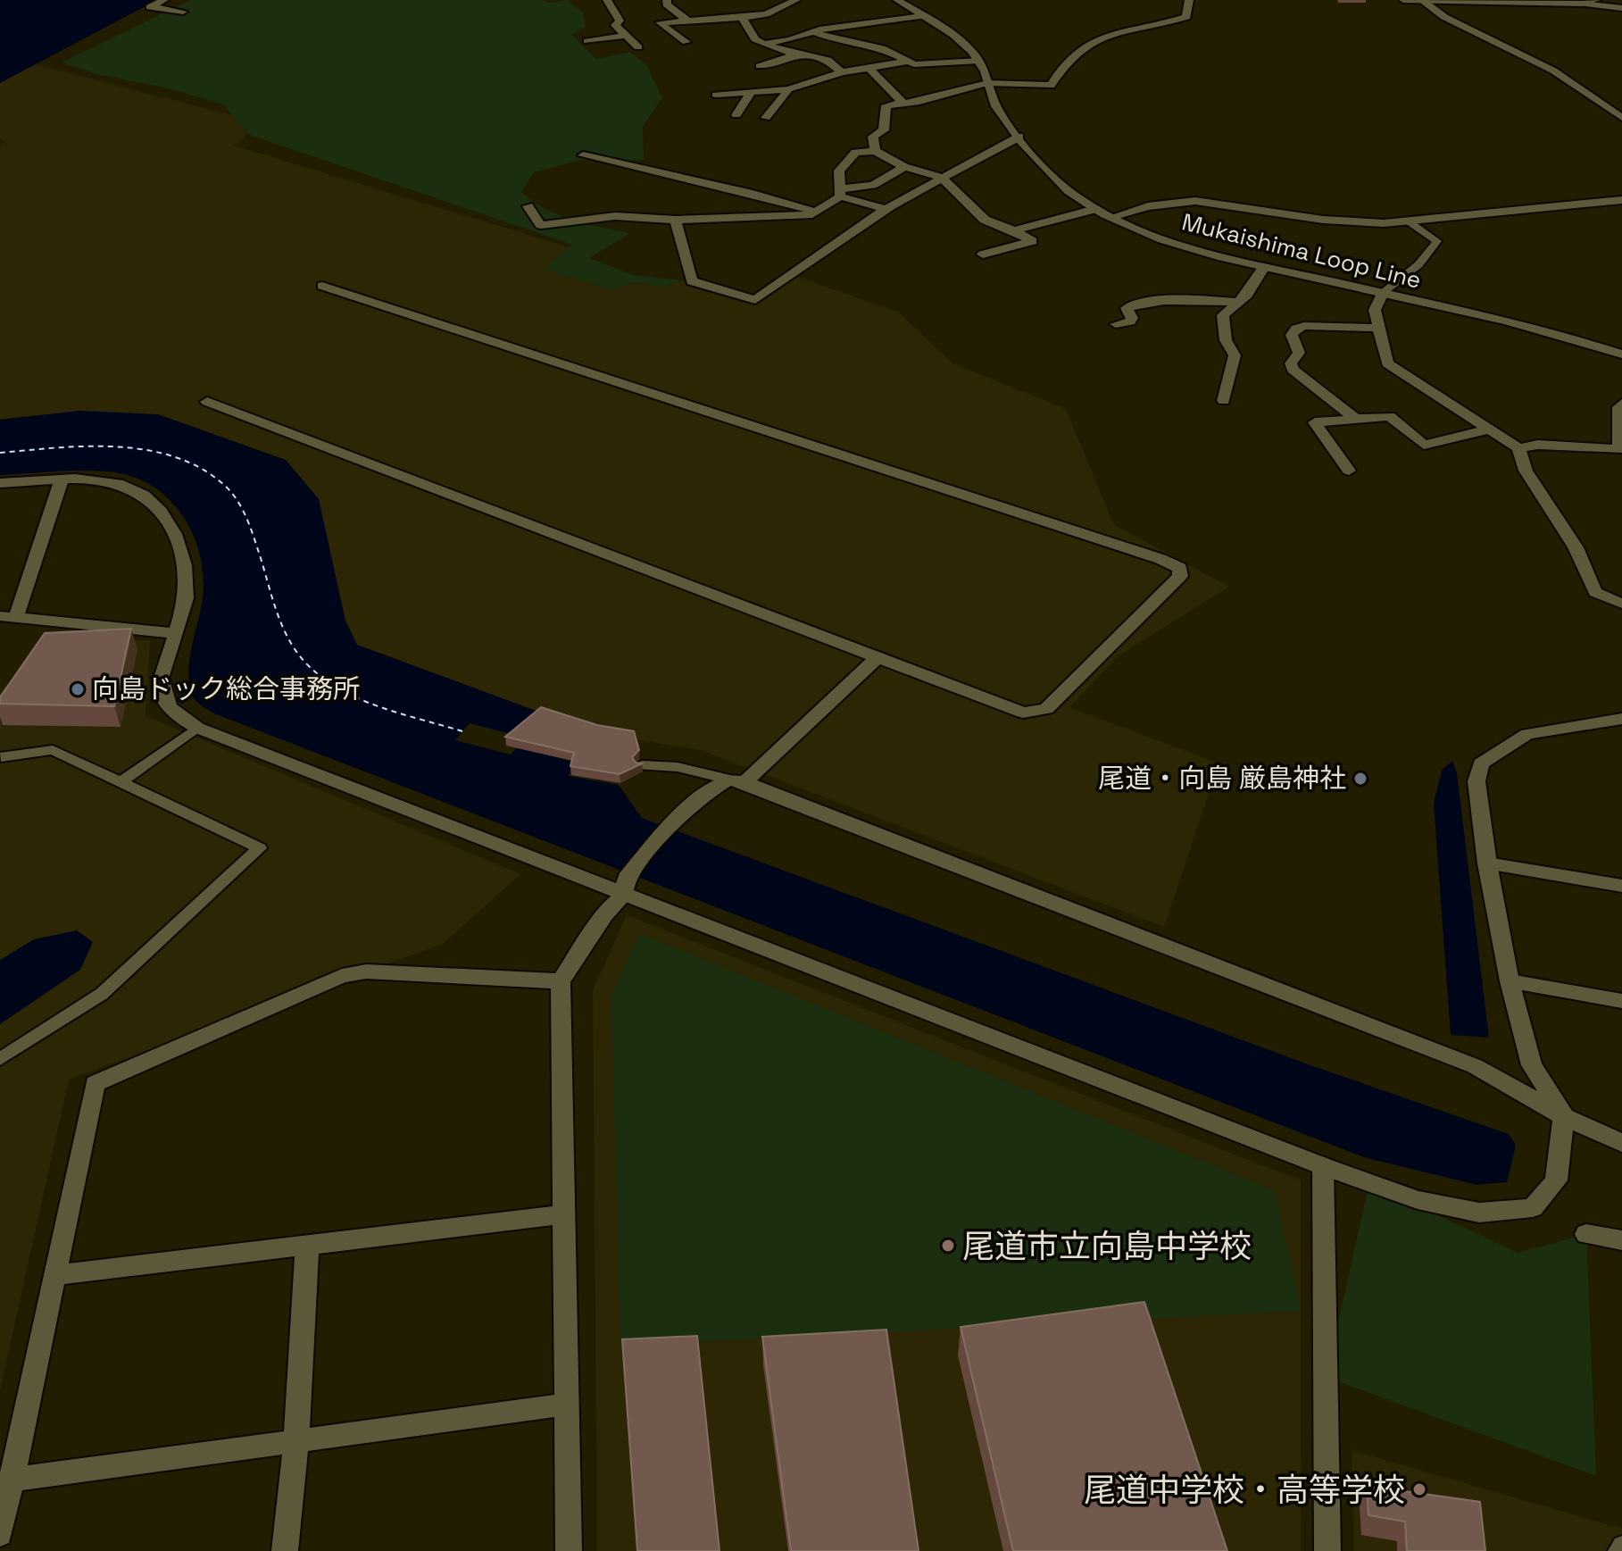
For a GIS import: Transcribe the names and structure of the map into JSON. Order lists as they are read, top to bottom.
{
  "streets": {
    "street": ["Mukaishima Loop Line"]
  },
  "places": [
    "向島ドック総合事務所",
    "尾道・向島 厳島神社",
    "尾道市立向島中学校",
    "尾道中学校・高等学校"
  ]
}
